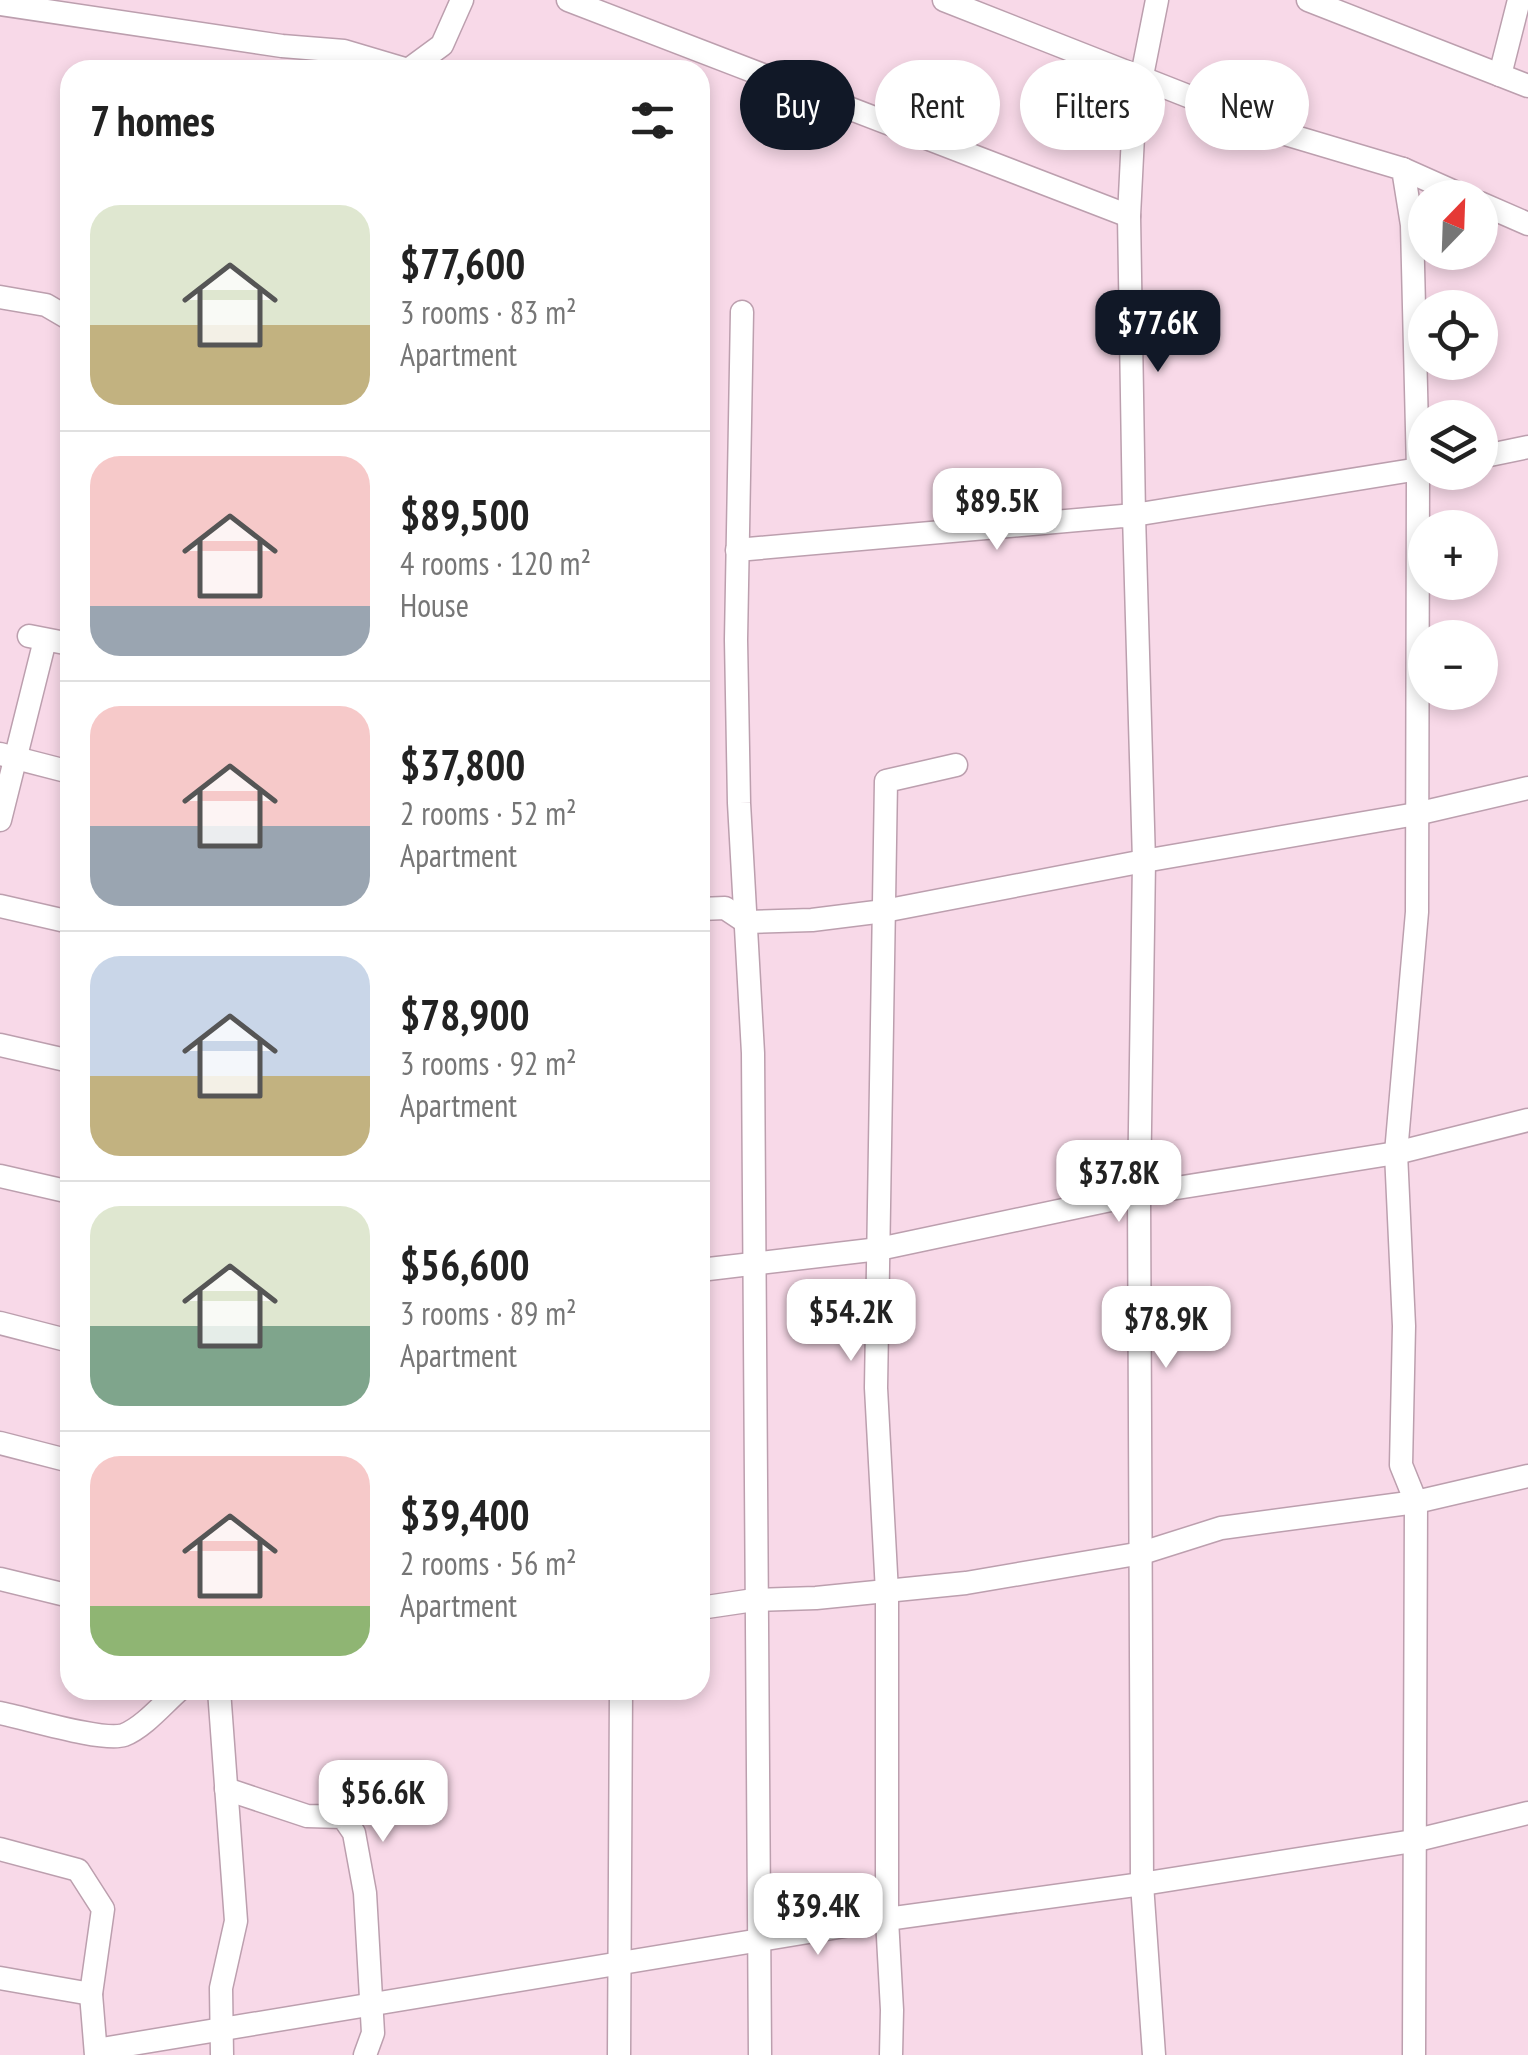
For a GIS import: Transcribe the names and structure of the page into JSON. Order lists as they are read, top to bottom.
{
  "north": "top right",
  "page": {
    "chip": [
      "Buy",
      "Rent",
      "Filters",
      "New"
    ],
    "heading": "7 homes",
    "map_buttons": ["+", "−"],
    "list": [
      {
        "name": "$77,600",
        "note": "3 rooms · 83 m² · Apartment"
      },
      {
        "name": "$89,500",
        "note": "4 rooms · 120 m² · House"
      },
      {
        "name": "$37,800",
        "note": "2 rooms · 52 m² · Apartment"
      },
      {
        "name": "$78,900",
        "note": "3 rooms · 92 m² · Apartment"
      },
      {
        "name": "$56,600",
        "note": "3 rooms · 89 m² · Apartment"
      },
      {
        "name": "$39,400",
        "note": "2 rooms · 56 m² · Apartment"
      }
    ],
    "price": [
      "$77.6K",
      "$89.5K",
      "$37.8K",
      "$54.2K",
      "$78.9K",
      "$56.6K",
      "$39.4K"
    ]
  }
}
